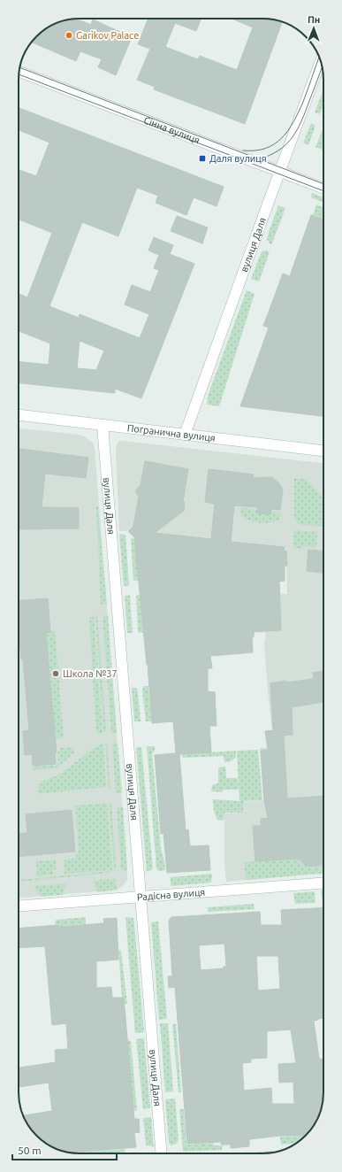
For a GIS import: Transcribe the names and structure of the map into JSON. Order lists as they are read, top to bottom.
{
  "streets": {
    "street": [
      "Сінна вулиця",
      "вулиця Даля",
      "Погранична вулиця",
      "Радісна вулиця"
    ]
  },
  "crossings": [
    ["Сінна вулиця", "вулиця Даля"],
    ["вулиця Даля", "Погранична вулиця"],
    ["вулиця Даля", "Радісна вулиця"]
  ],
  "places": {
    "other": ["Garikov Palace", "Школа №37"],
    "transit": ["Даля вулиця"]
  },
  "scale_bar": "50 m",
  "north": "top"
}
